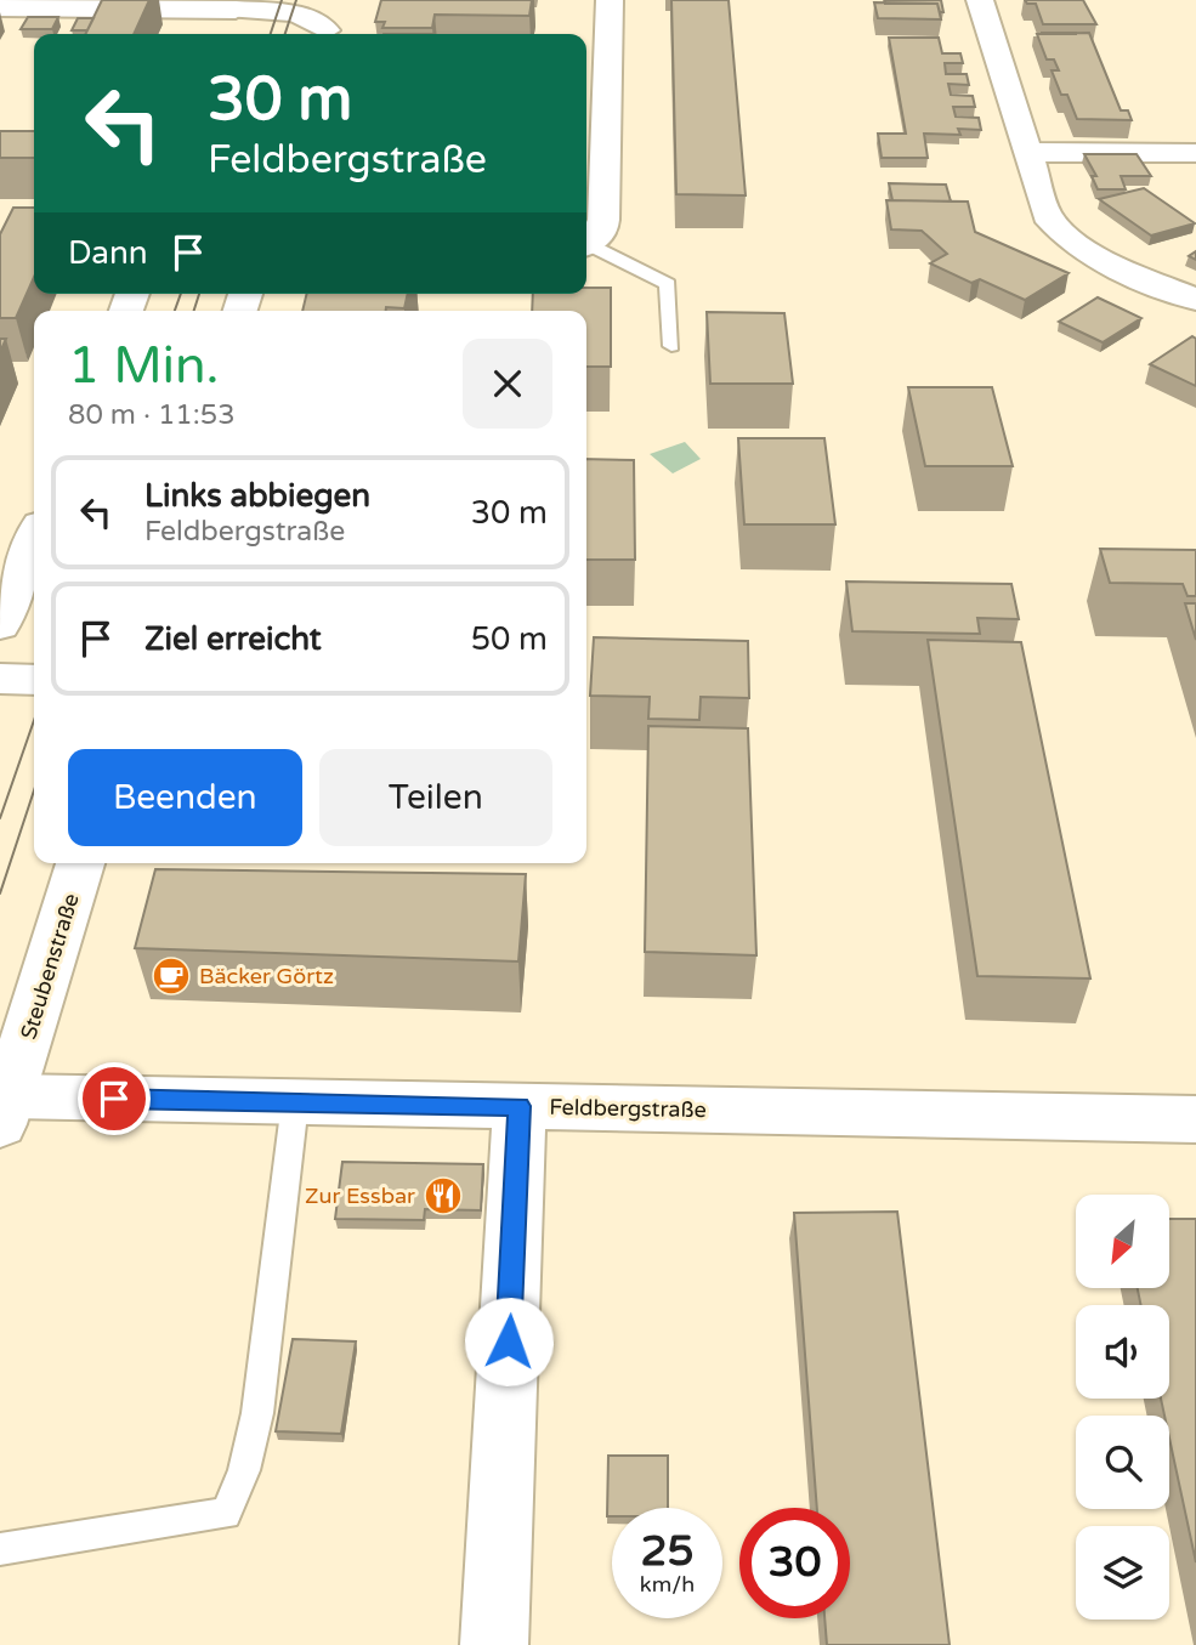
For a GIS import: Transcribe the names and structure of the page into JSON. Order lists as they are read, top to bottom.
{
  "streets": {
    "street": ["Steubenstraße", "Feldbergstraße"]
  },
  "crossings": [
    ["Steubenstraße", "Feldbergstraße"]
  ],
  "places": {
    "cafe": ["Bäcker Görtz"],
    "restaurant": ["Zur Essbar"]
  },
  "north": "bottom left",
  "page": {
    "turn": ["30 m", "Feldbergstraße"],
    "then": "Dann",
    "heading": ["1 Min.", "80 m · 11:53"],
    "list": [
      {
        "name": "Links abbiegen",
        "note": "Feldbergstraße",
        "value": "30 m"
      },
      {
        "name": "Ziel erreicht",
        "value": "50 m"
      }
    ],
    "buttons": ["Beenden", "Teilen"],
    "speed": "25 km/h",
    "limit": "30"
  }
}
